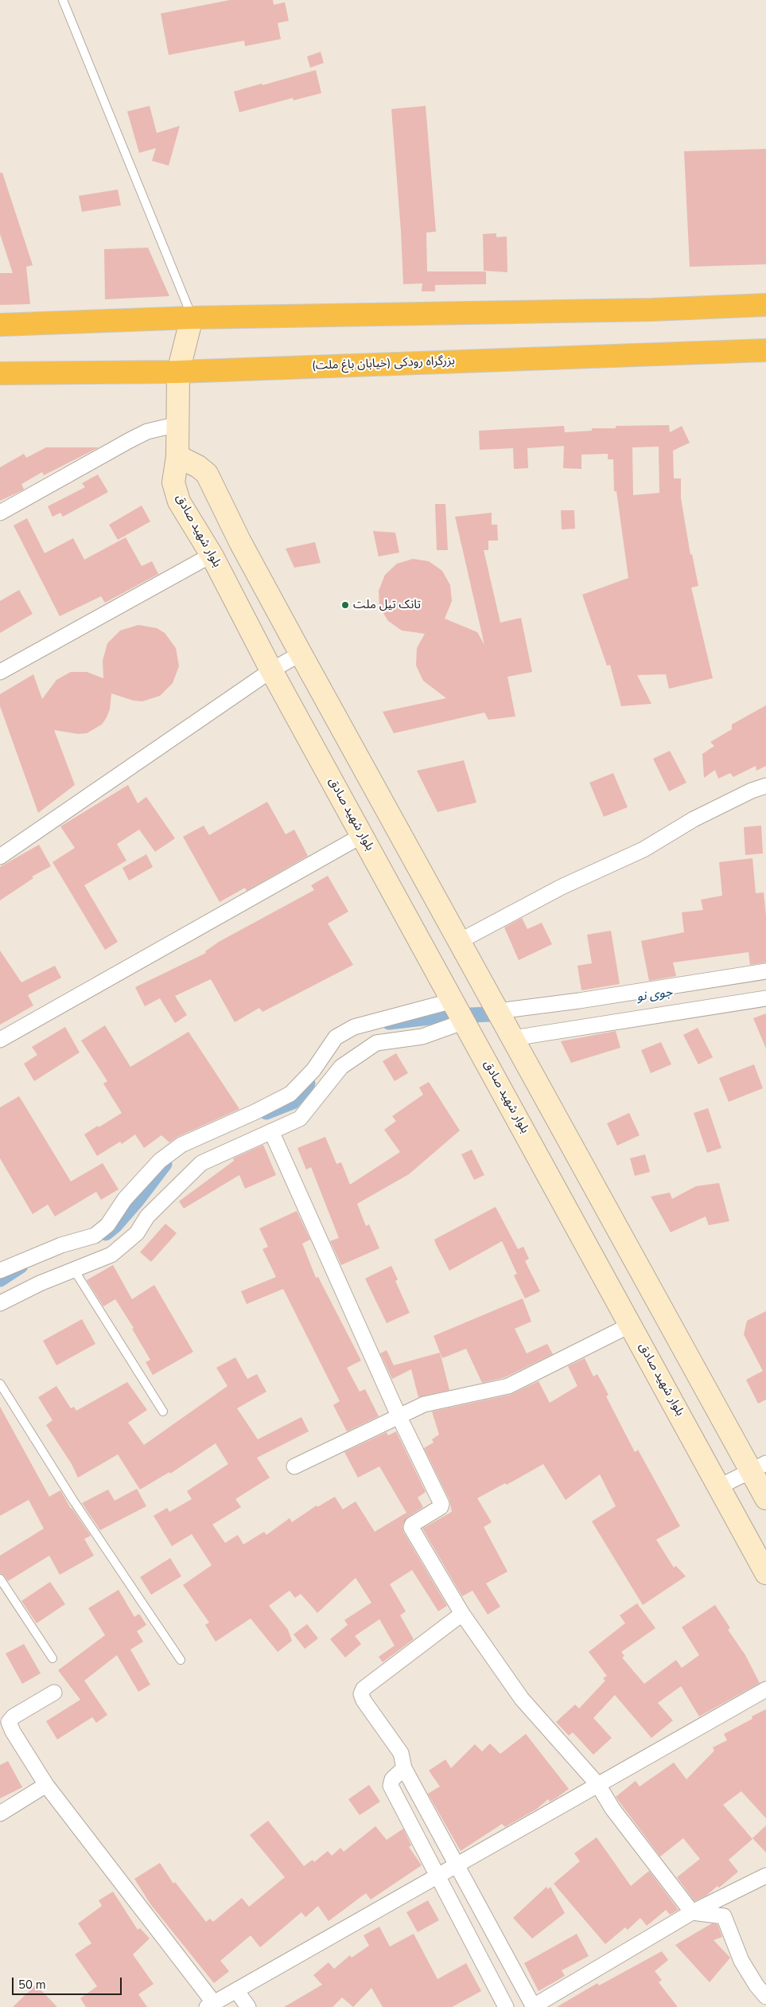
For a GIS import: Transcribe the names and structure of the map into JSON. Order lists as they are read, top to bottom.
{
  "streets": {
    "highway": ["بزرگراه رودکی (خیابان باغ ملت)"],
    "main road": ["بلوار شهید صادق"]
  },
  "crossings": [
    ["بزرگراه رودکی (خیابان باغ ملت)", "بلوار شهید صادق"]
  ],
  "water": ["جوی نو"],
  "places": ["تانک تیل ملت"],
  "scale_bar": "50 m"
}
